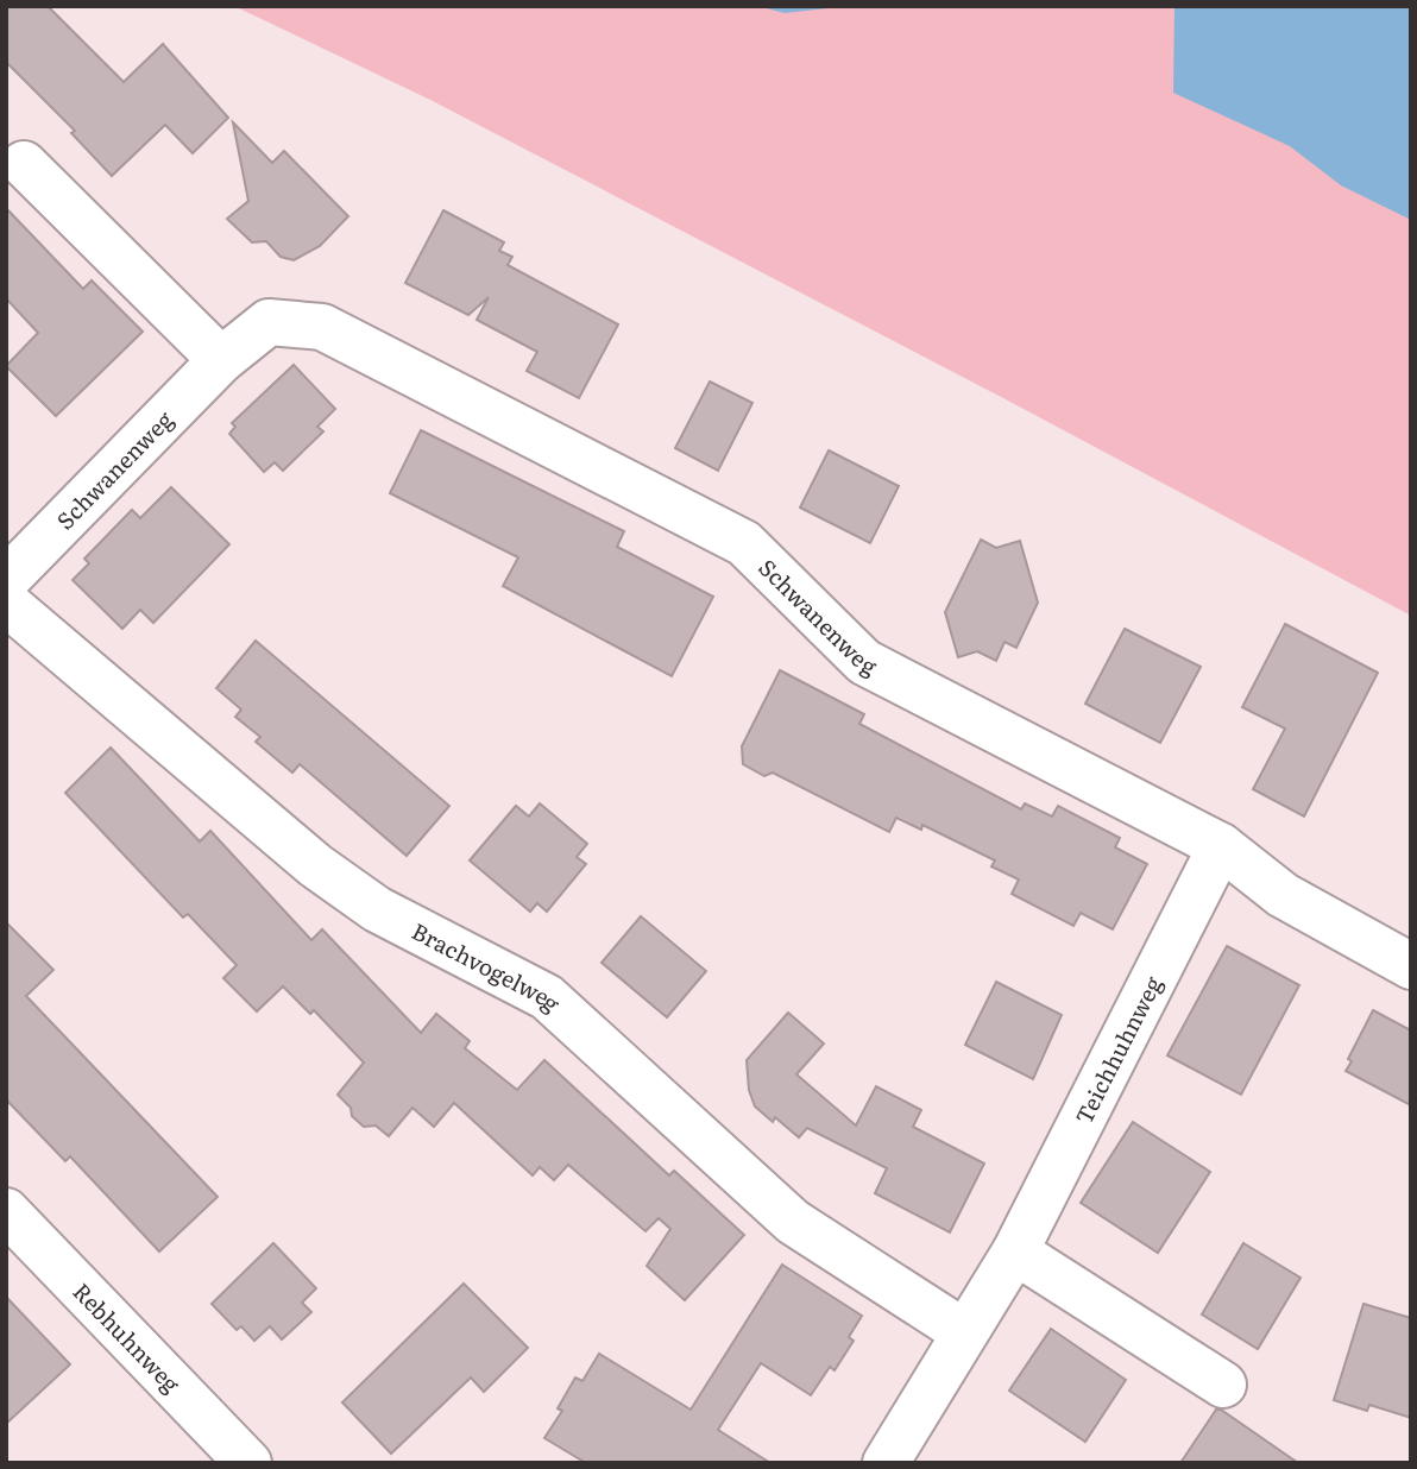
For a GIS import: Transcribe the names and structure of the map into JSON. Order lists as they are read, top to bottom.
{
  "streets": {
    "street": [
      "Schwanenweg",
      "Brachvogelweg",
      "Teichhuhnweg",
      "Rebhuhnweg"
    ]
  },
  "crossings": [
    ["Schwanenweg", "Teichhuhnweg"],
    ["Brachvogelweg", "Teichhuhnweg"]
  ]
}
